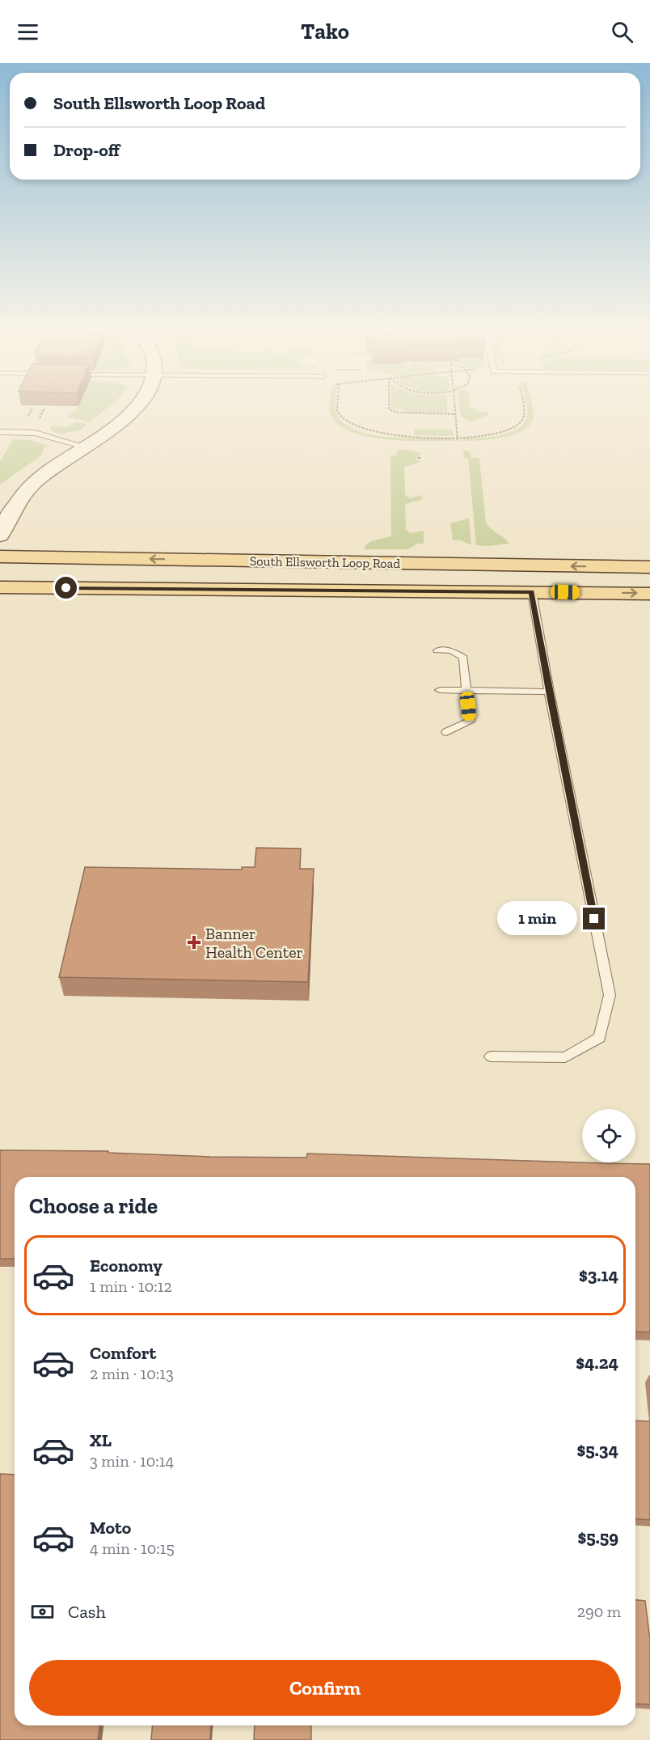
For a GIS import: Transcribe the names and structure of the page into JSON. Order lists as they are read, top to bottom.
{
  "streets": {
    "main road": ["South Ellsworth Loop Road"]
  },
  "places": {
    "health": ["Banner Health Center"]
  },
  "page": {
    "header": "Tako",
    "banner": ["South Ellsworth Loop Road", "Drop-off"],
    "bubble": "1 min",
    "heading": "Choose a ride",
    "list": [
      {
        "name": "Economy",
        "note": "1 min · 10:12",
        "value": "$3.14"
      },
      {
        "name": "Comfort",
        "note": "2 min · 10:13",
        "value": "$4.24"
      },
      {
        "name": "XL",
        "note": "3 min · 10:14",
        "value": "$5.34"
      },
      {
        "name": "Moto",
        "note": "4 min · 10:15",
        "value": "$5.59"
      }
    ],
    "pay": ["Cash", "290 m"],
    "buttons": "Confirm"
  }
}
